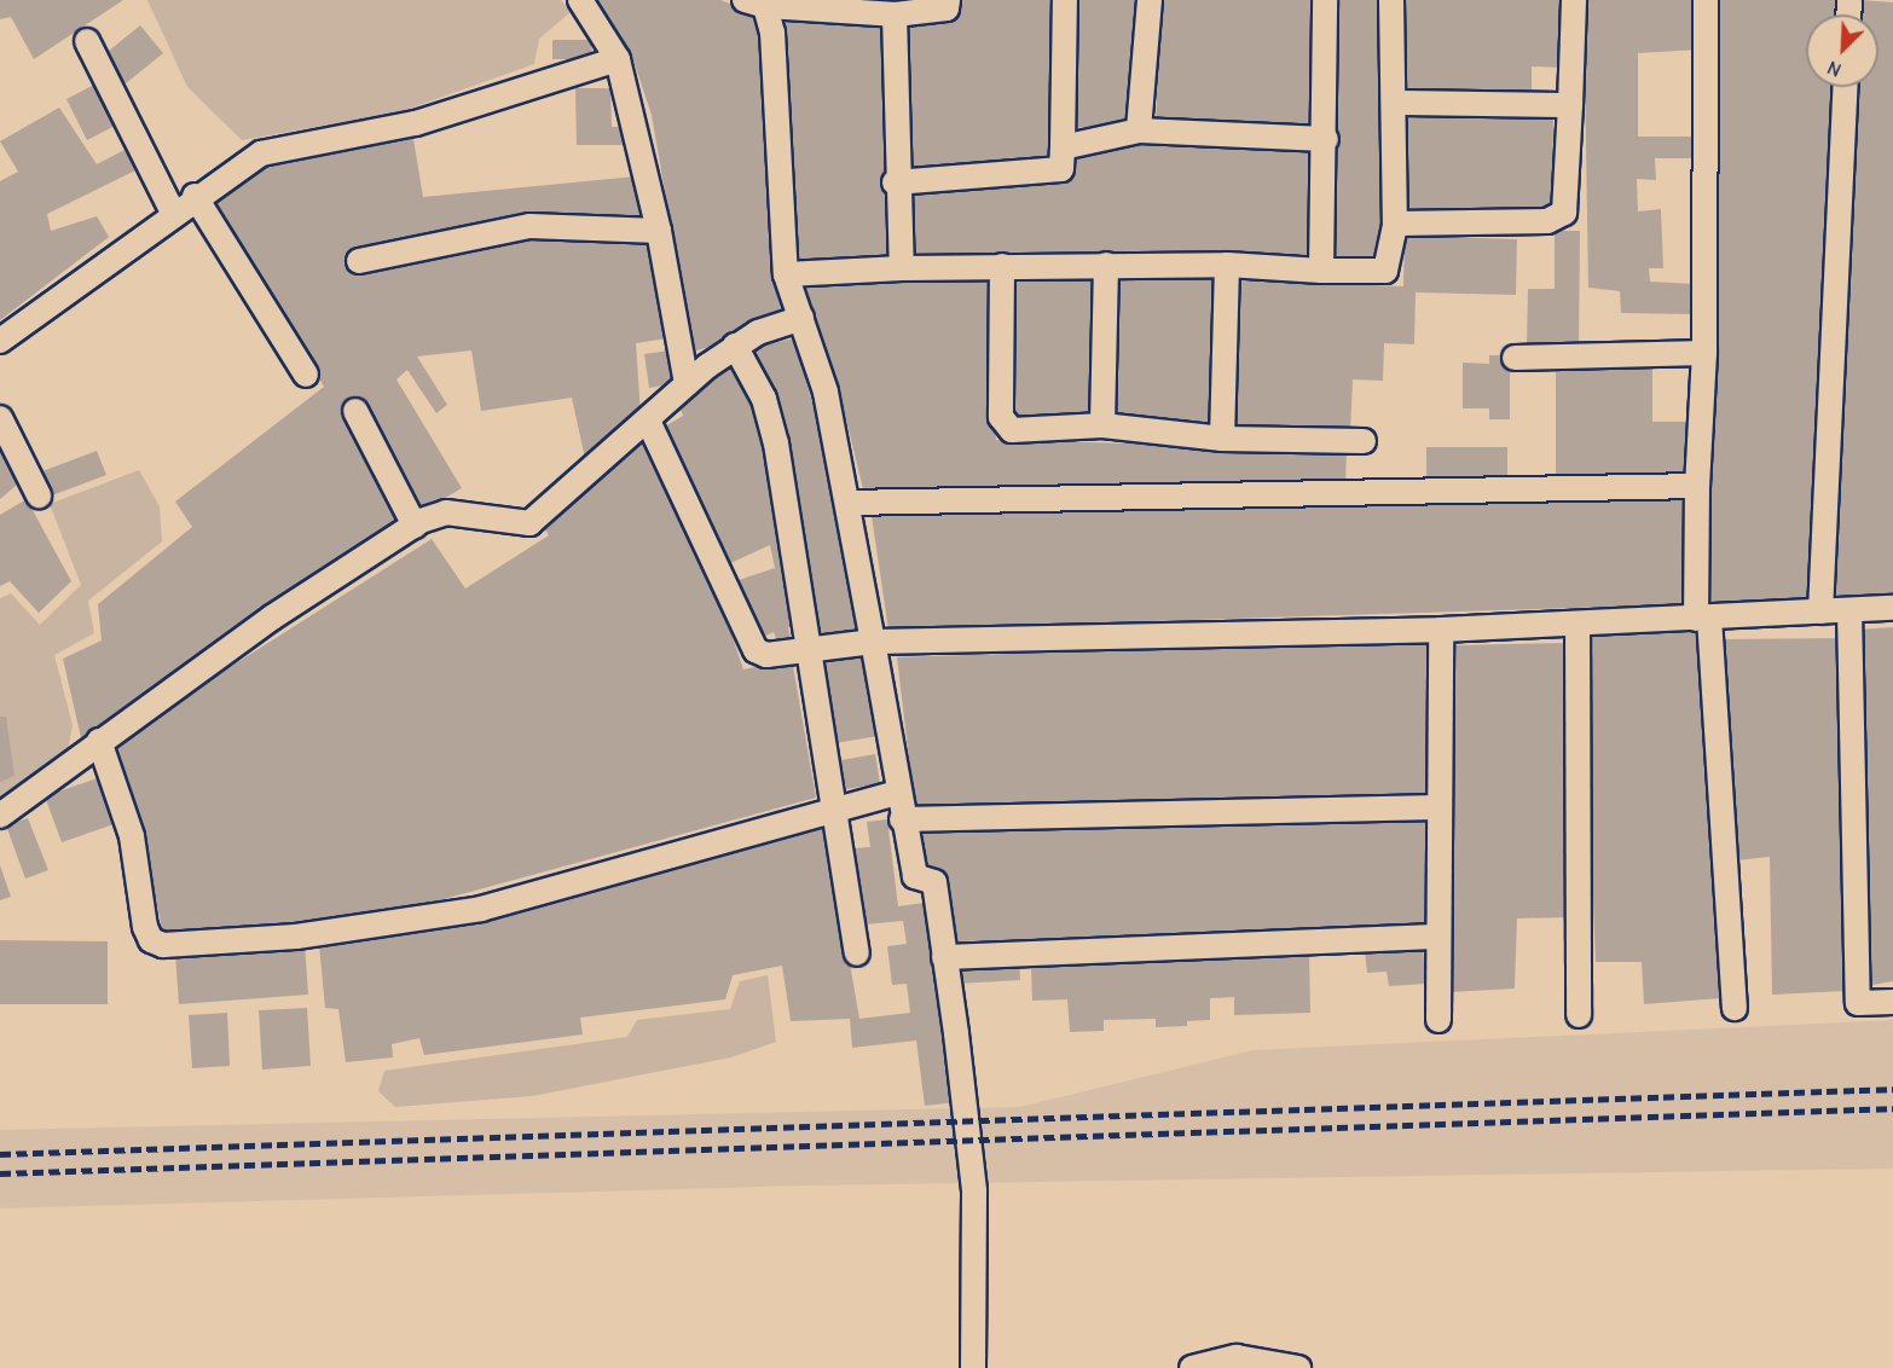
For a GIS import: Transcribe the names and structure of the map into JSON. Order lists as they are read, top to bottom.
{
  "north": "bottom left"
}
